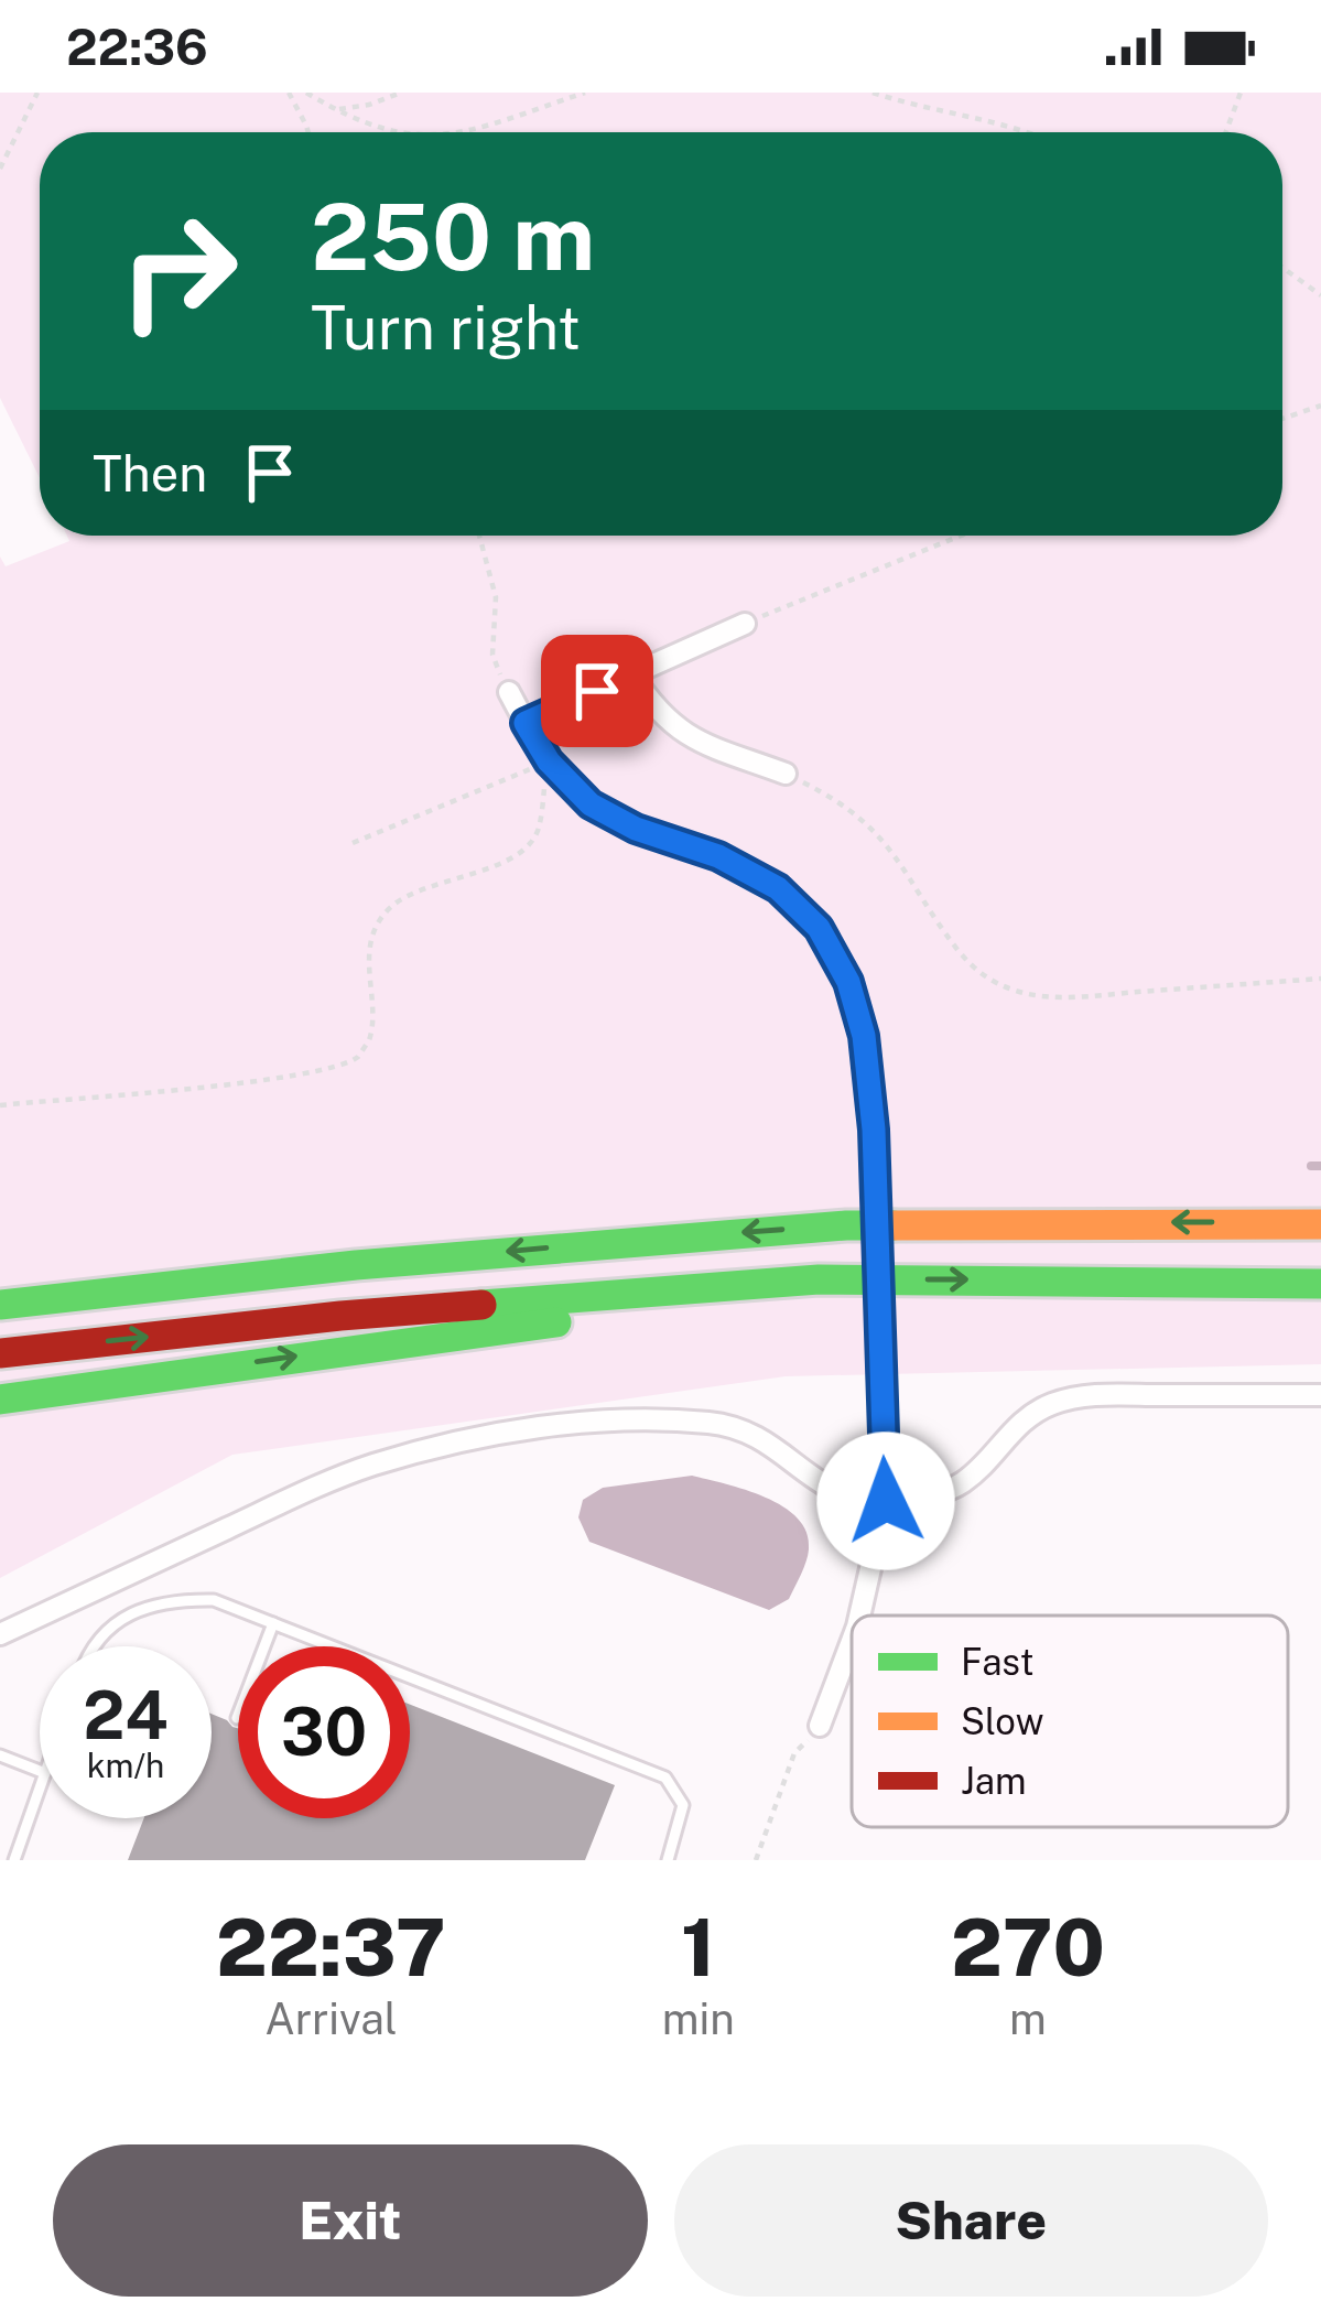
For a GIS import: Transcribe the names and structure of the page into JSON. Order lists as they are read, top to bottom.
{
  "legend": ["Fast", "Slow", "Jam"],
  "page": {
    "status": "22:36",
    "turn": ["250 m", "Turn right"],
    "then": "Then",
    "speed": "24 km/h",
    "limit": "30",
    "eta": [
      "22:37",
      "Arrival",
      "1",
      "min",
      "270",
      "m"
    ],
    "buttons": ["Exit", "Share"]
  }
}
